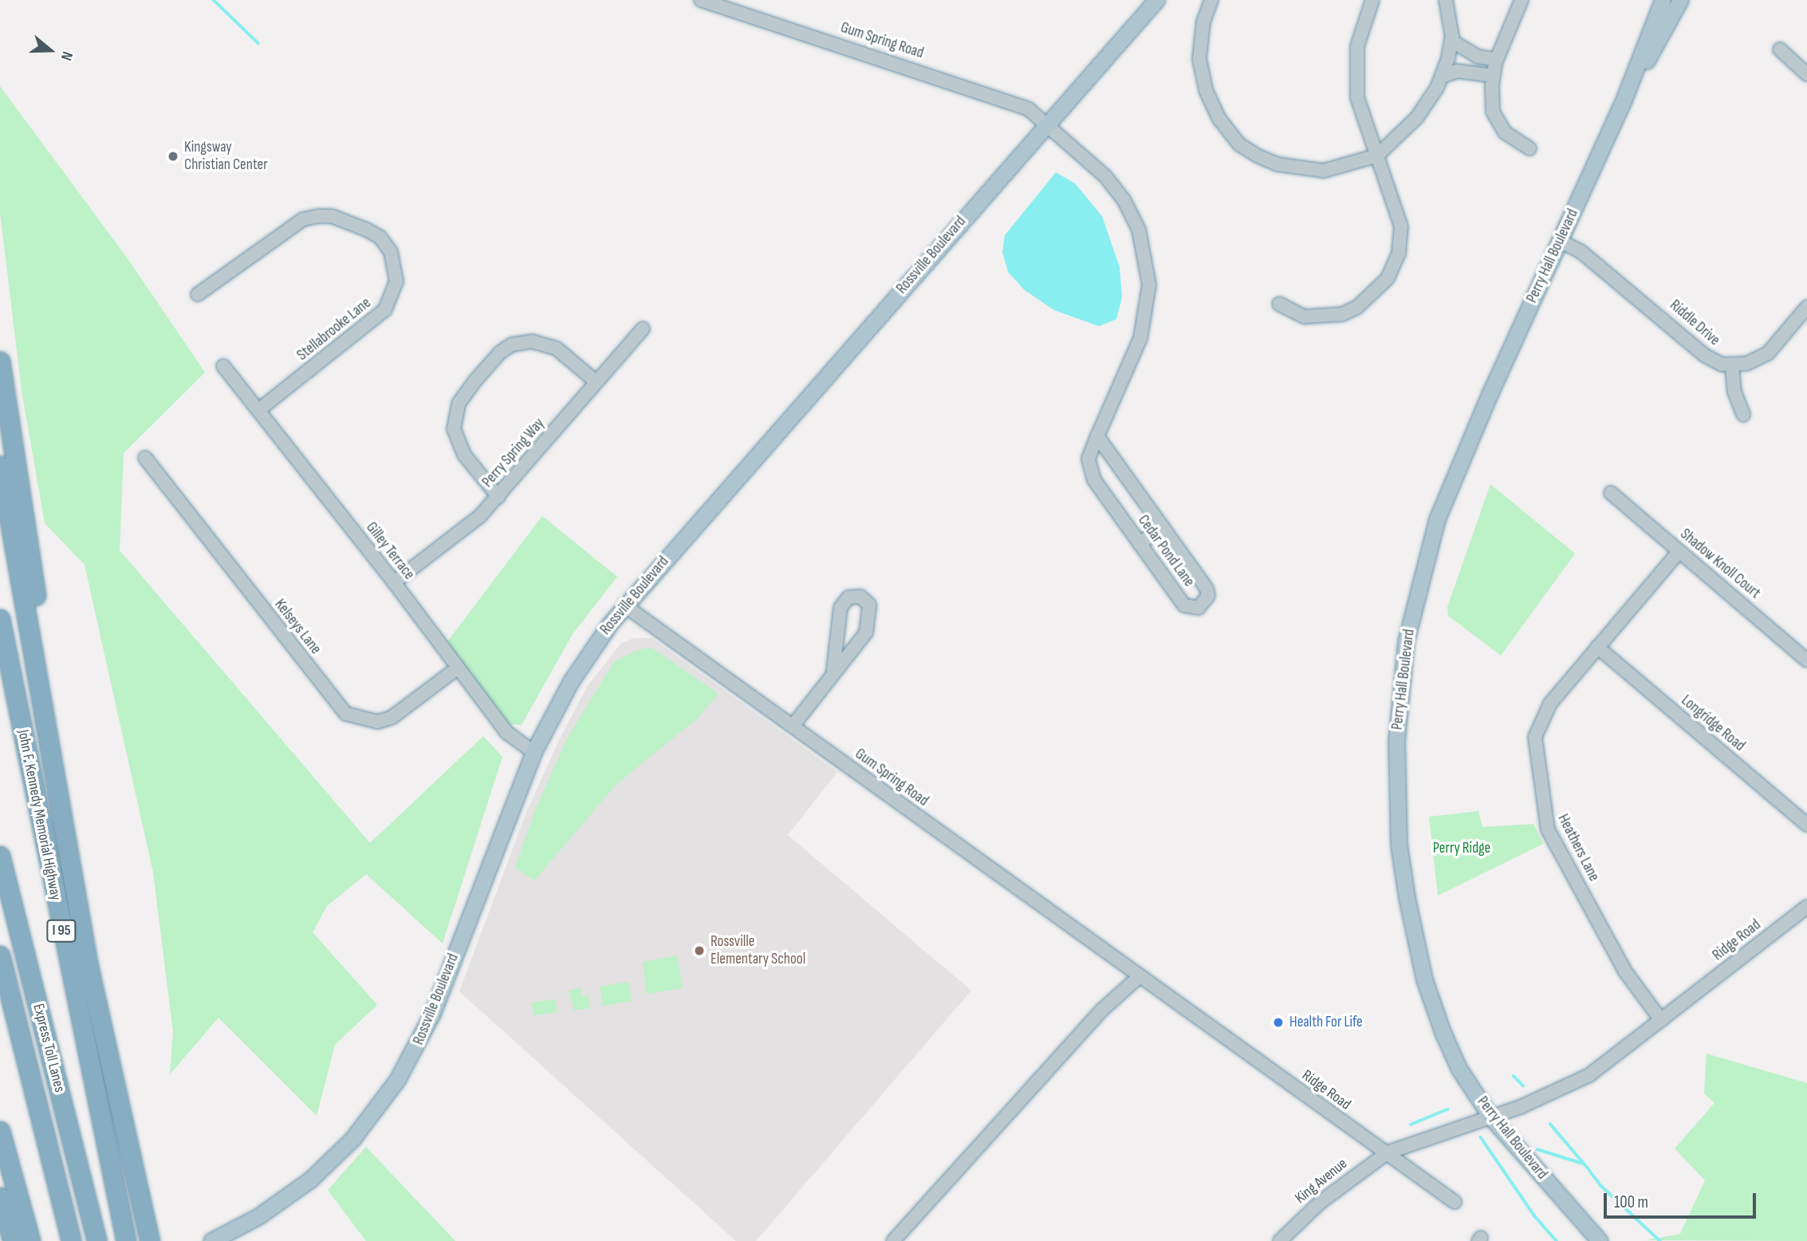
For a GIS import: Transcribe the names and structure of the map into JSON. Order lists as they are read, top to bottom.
{
  "streets": {
    "highway": ["John F. Kennedy Memorial Highway", "I 95", "Express Toll Lanes"],
    "main road": ["Rossville Boulevard", "Perry Hall Boulevard"],
    "street": [
      "Gum Spring Road",
      "Riddle Drive",
      "Stellabrooke Lane",
      "Perry Spring Way",
      "Gilley Terrace",
      "Cedar Pond Lane",
      "Shadow Knoll Court",
      "Kelseys Lane",
      "Longridge Road",
      "Heathers Lane",
      "Ridge Road",
      "King Avenue"
    ]
  },
  "crossings": [
    ["Gum Spring Road", "Rossville Boulevard"],
    ["Gum Spring Road", "Cedar Pond Lane"],
    ["Gum Spring Road", "Ridge Road"],
    ["Rossville Boulevard", "Gilley Terrace"],
    ["Rossville Boulevard", "Cedar Pond Lane"],
    ["Perry Hall Boulevard", "Riddle Drive"],
    ["Perry Hall Boulevard", "Ridge Road"],
    ["Stellabrooke Lane", "Gilley Terrace"],
    ["Perry Spring Way", "Gilley Terrace"],
    ["Gilley Terrace", "Kelseys Lane"],
    ["Shadow Knoll Court", "Heathers Lane"],
    ["Longridge Road", "Heathers Lane"],
    ["Heathers Lane", "Ridge Road"],
    ["Ridge Road", "King Avenue"]
  ],
  "parks": ["Perry Ridge"],
  "places": ["Kingsway Christian Center", "Rossville Elementary School", "Health For Life"],
  "scale_bar": "100 m",
  "north": "right"
}
